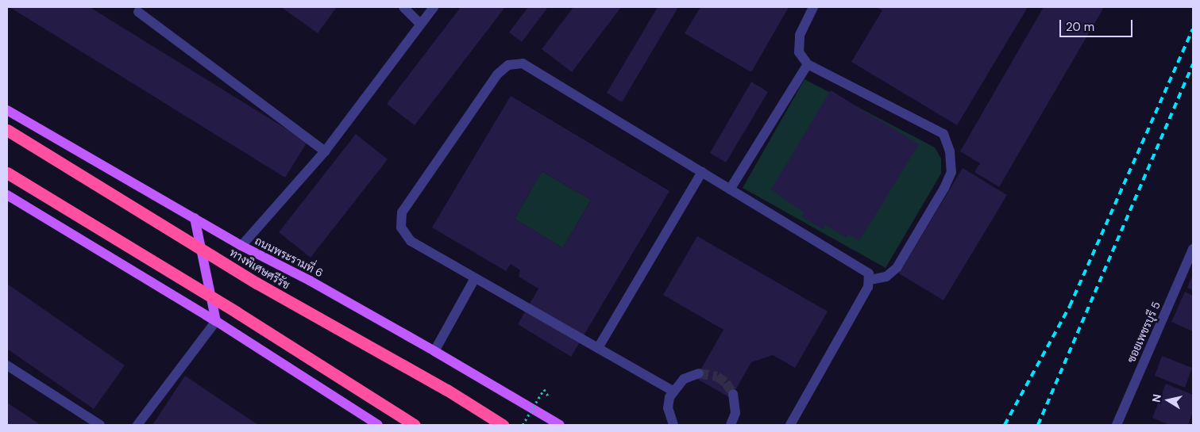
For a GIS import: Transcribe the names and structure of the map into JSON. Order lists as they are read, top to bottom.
{
  "streets": {
    "highway": ["ทางพิเศษศรีรัช"],
    "main road": ["ถนนพระรามที่ 6"],
    "street": ["ซอยเพชรบุรี 5"]
  },
  "scale_bar": "20 m",
  "north": "left"
}
